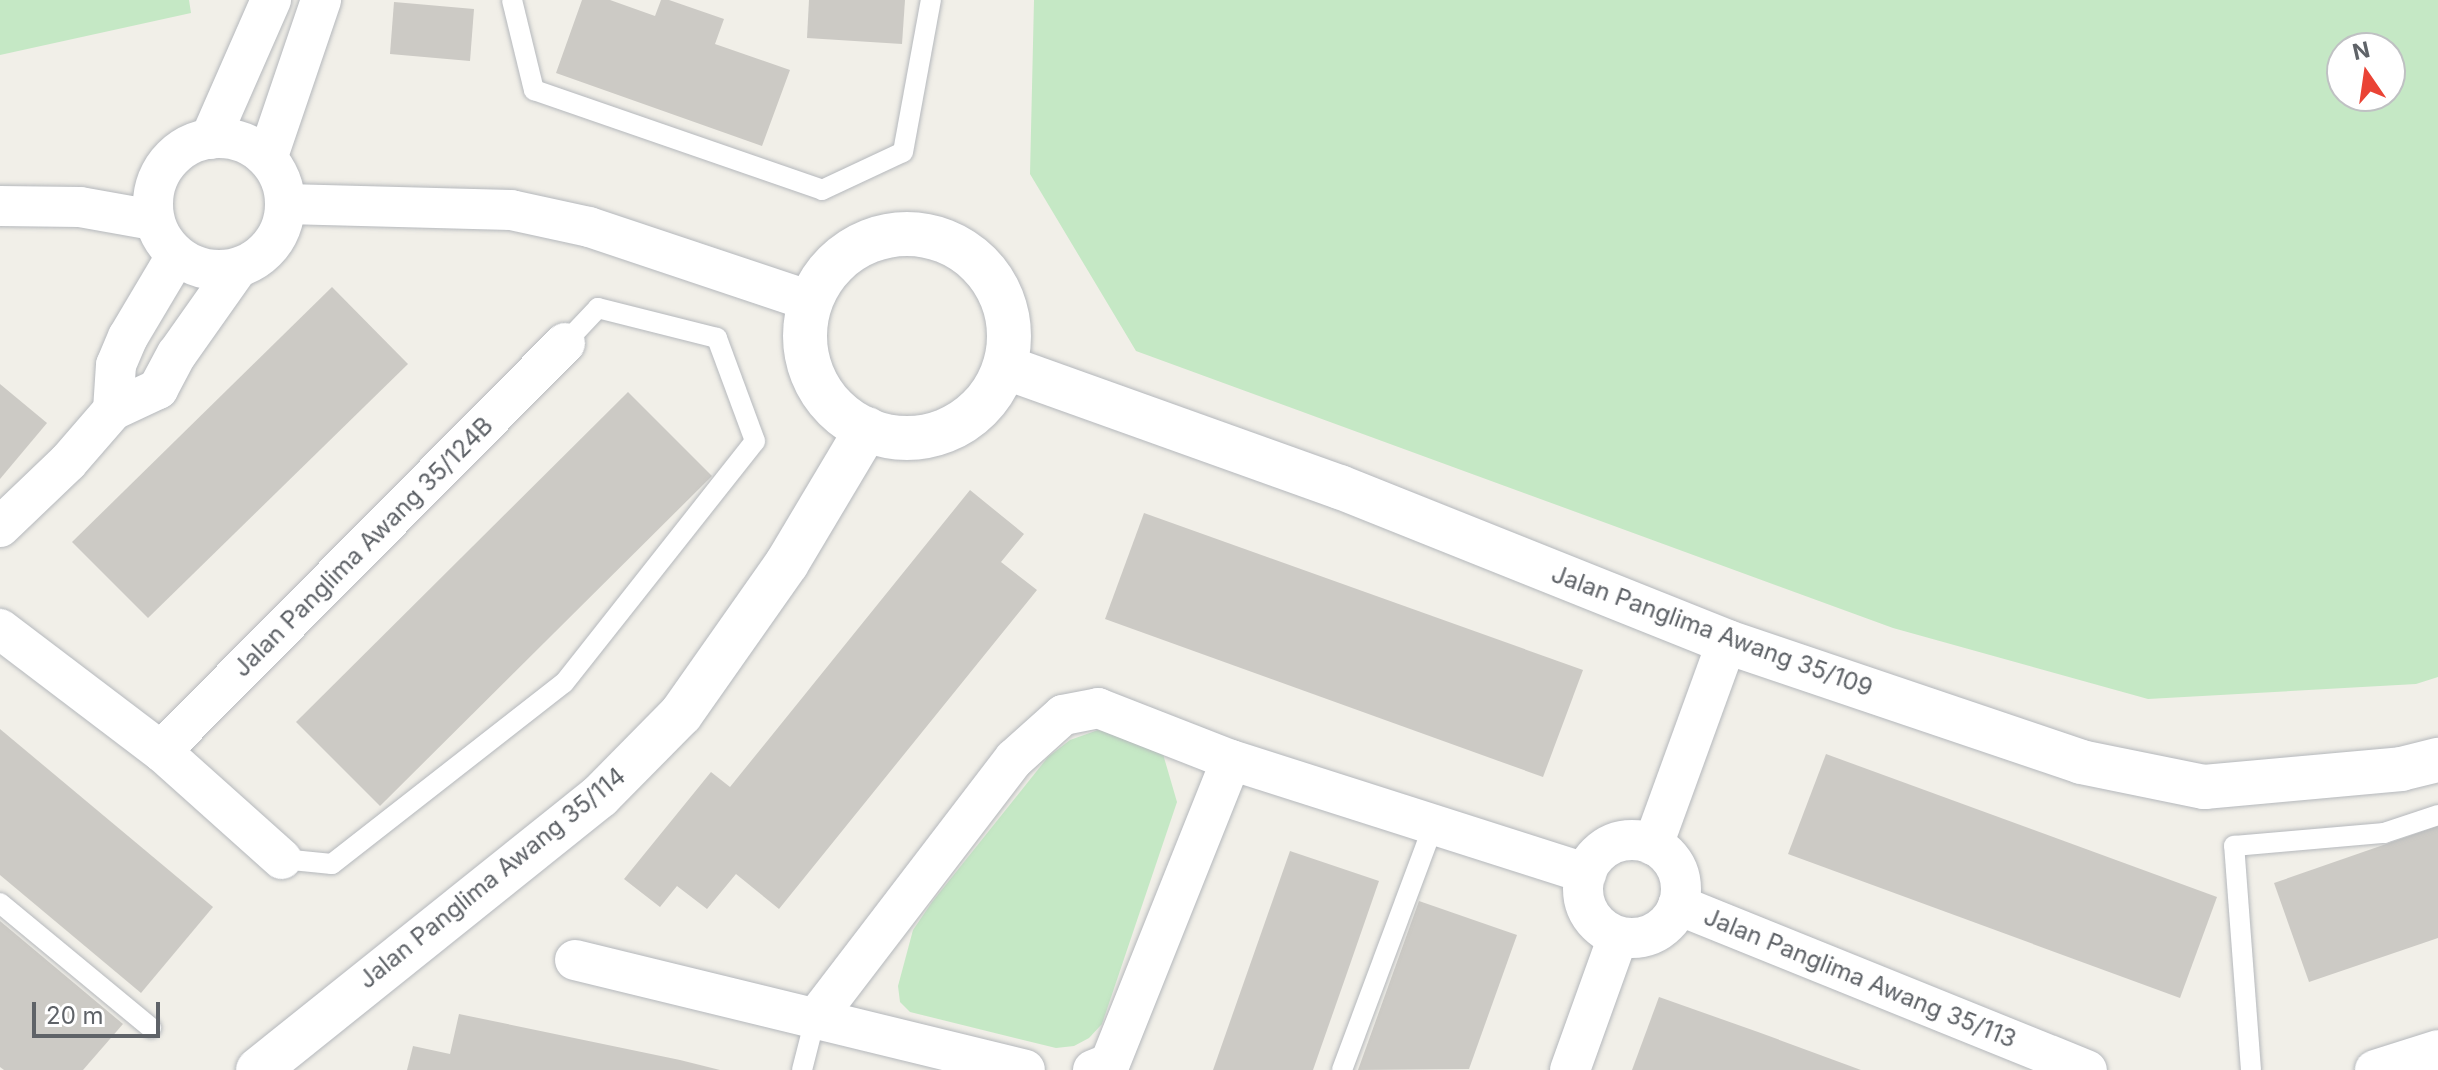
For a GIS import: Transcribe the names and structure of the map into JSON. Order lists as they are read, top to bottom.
{
  "streets": {
    "street": [
      "Jalan Panglima Awang 35/124B",
      "Jalan Panglima Awang 35/109",
      "Jalan Panglima Awang 35/114",
      "Jalan Panglima Awang 35/113"
    ]
  },
  "crossings": [
    ["Jalan Panglima Awang 35/109", "Jalan Panglima Awang 35/114"]
  ],
  "scale_bar": "20 m",
  "north": "top"
}
